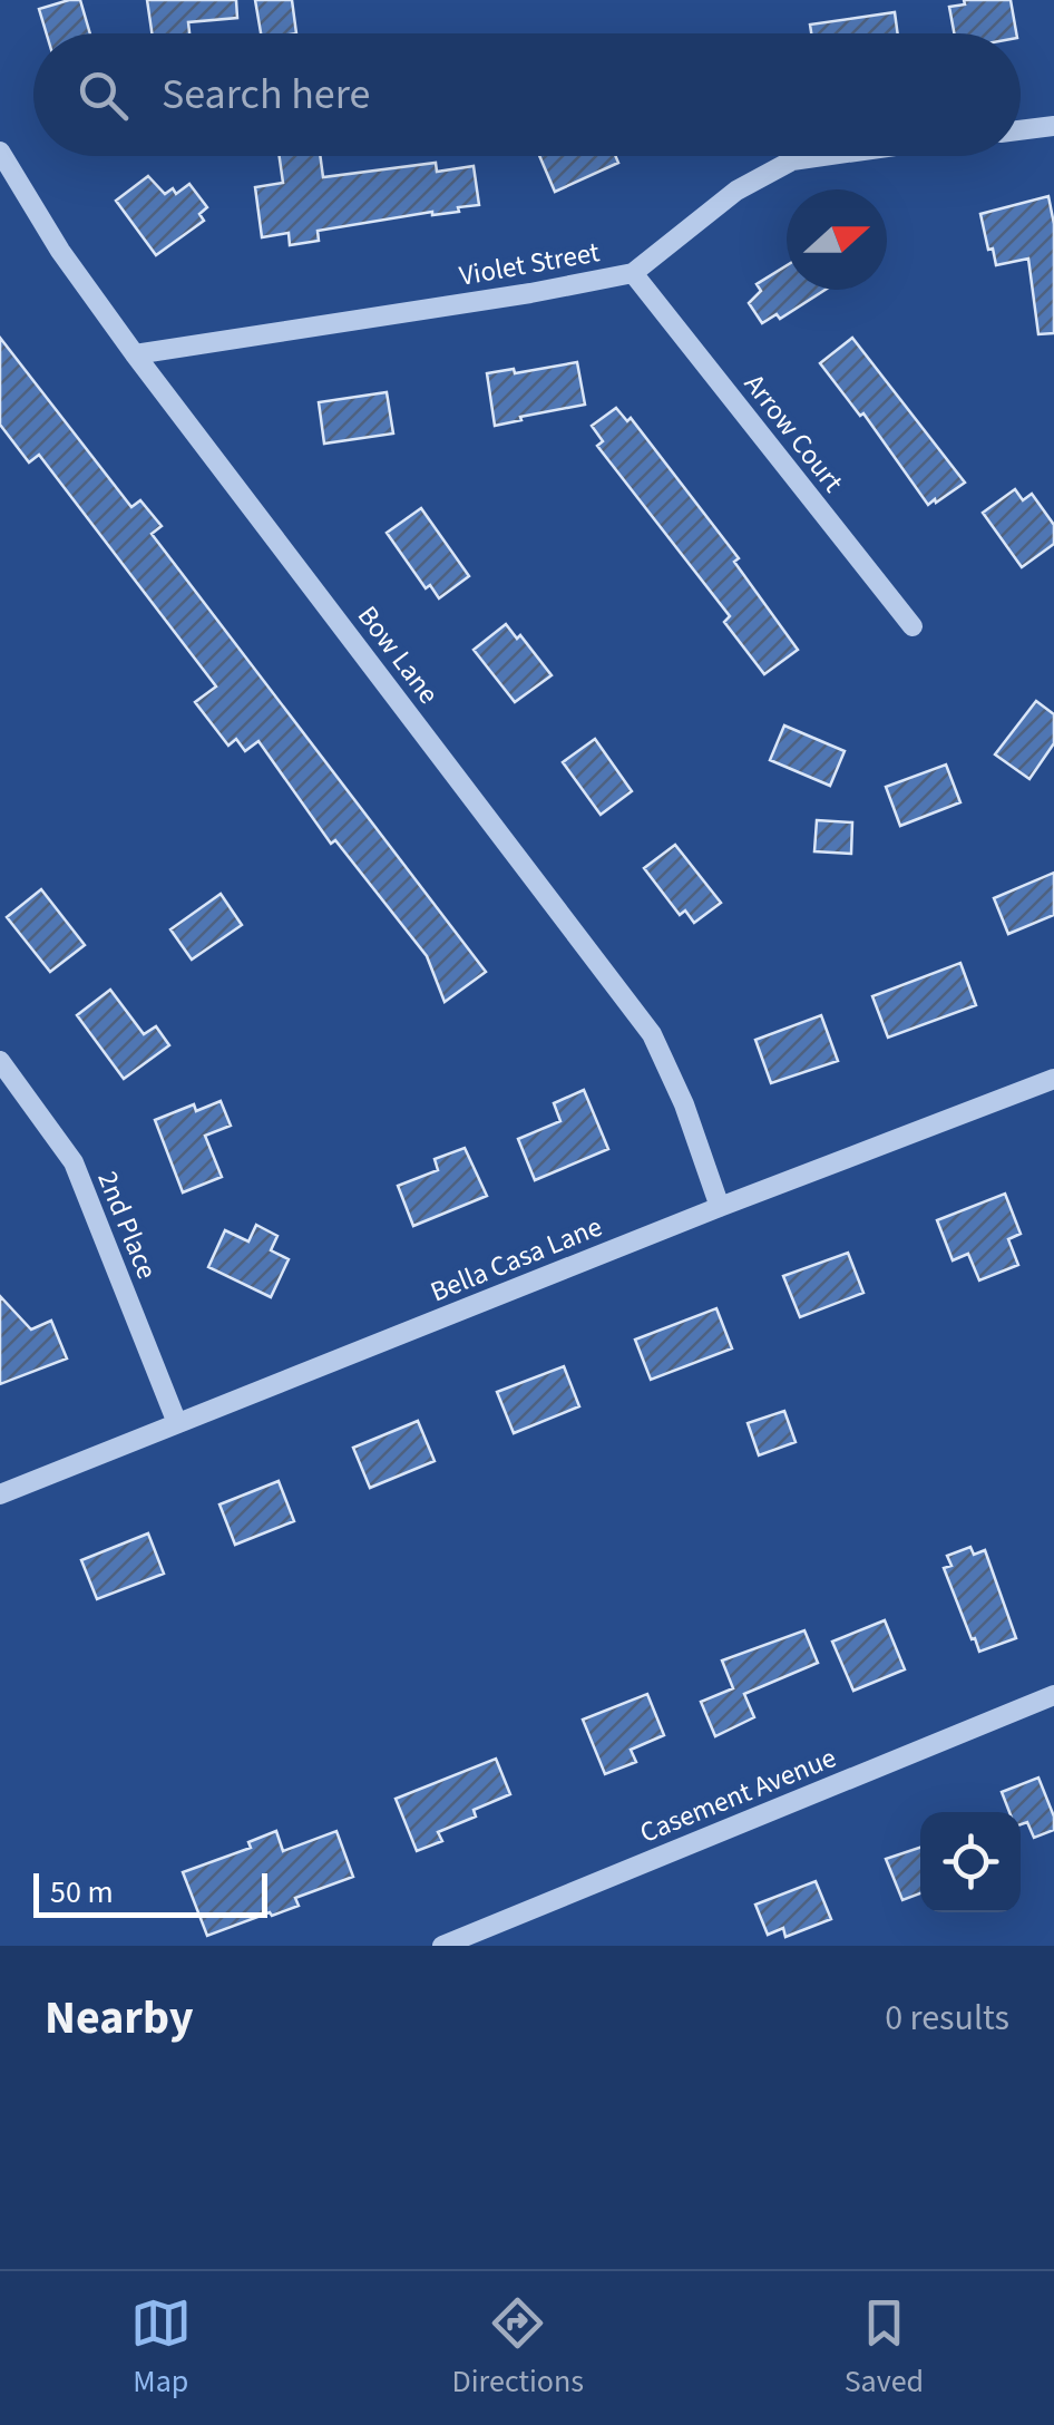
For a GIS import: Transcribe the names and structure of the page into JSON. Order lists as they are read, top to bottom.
{
  "streets": {
    "street": [
      "Violet Street",
      "Arrow Court",
      "Bow Lane",
      "2nd Place",
      "Bella Casa Lane",
      "Casement Avenue"
    ]
  },
  "crossings": [
    ["Violet Street", "Arrow Court"],
    ["Violet Street", "Bow Lane"],
    ["Bow Lane", "Bella Casa Lane"],
    ["2nd Place", "Bella Casa Lane"]
  ],
  "scale_bar": "50 m",
  "north": "right",
  "page": {
    "search": "Search here",
    "scale": "50 m",
    "heading": ["Nearby", "0 results"],
    "nav": ["Map", "Directions", "Saved"]
  }
}
